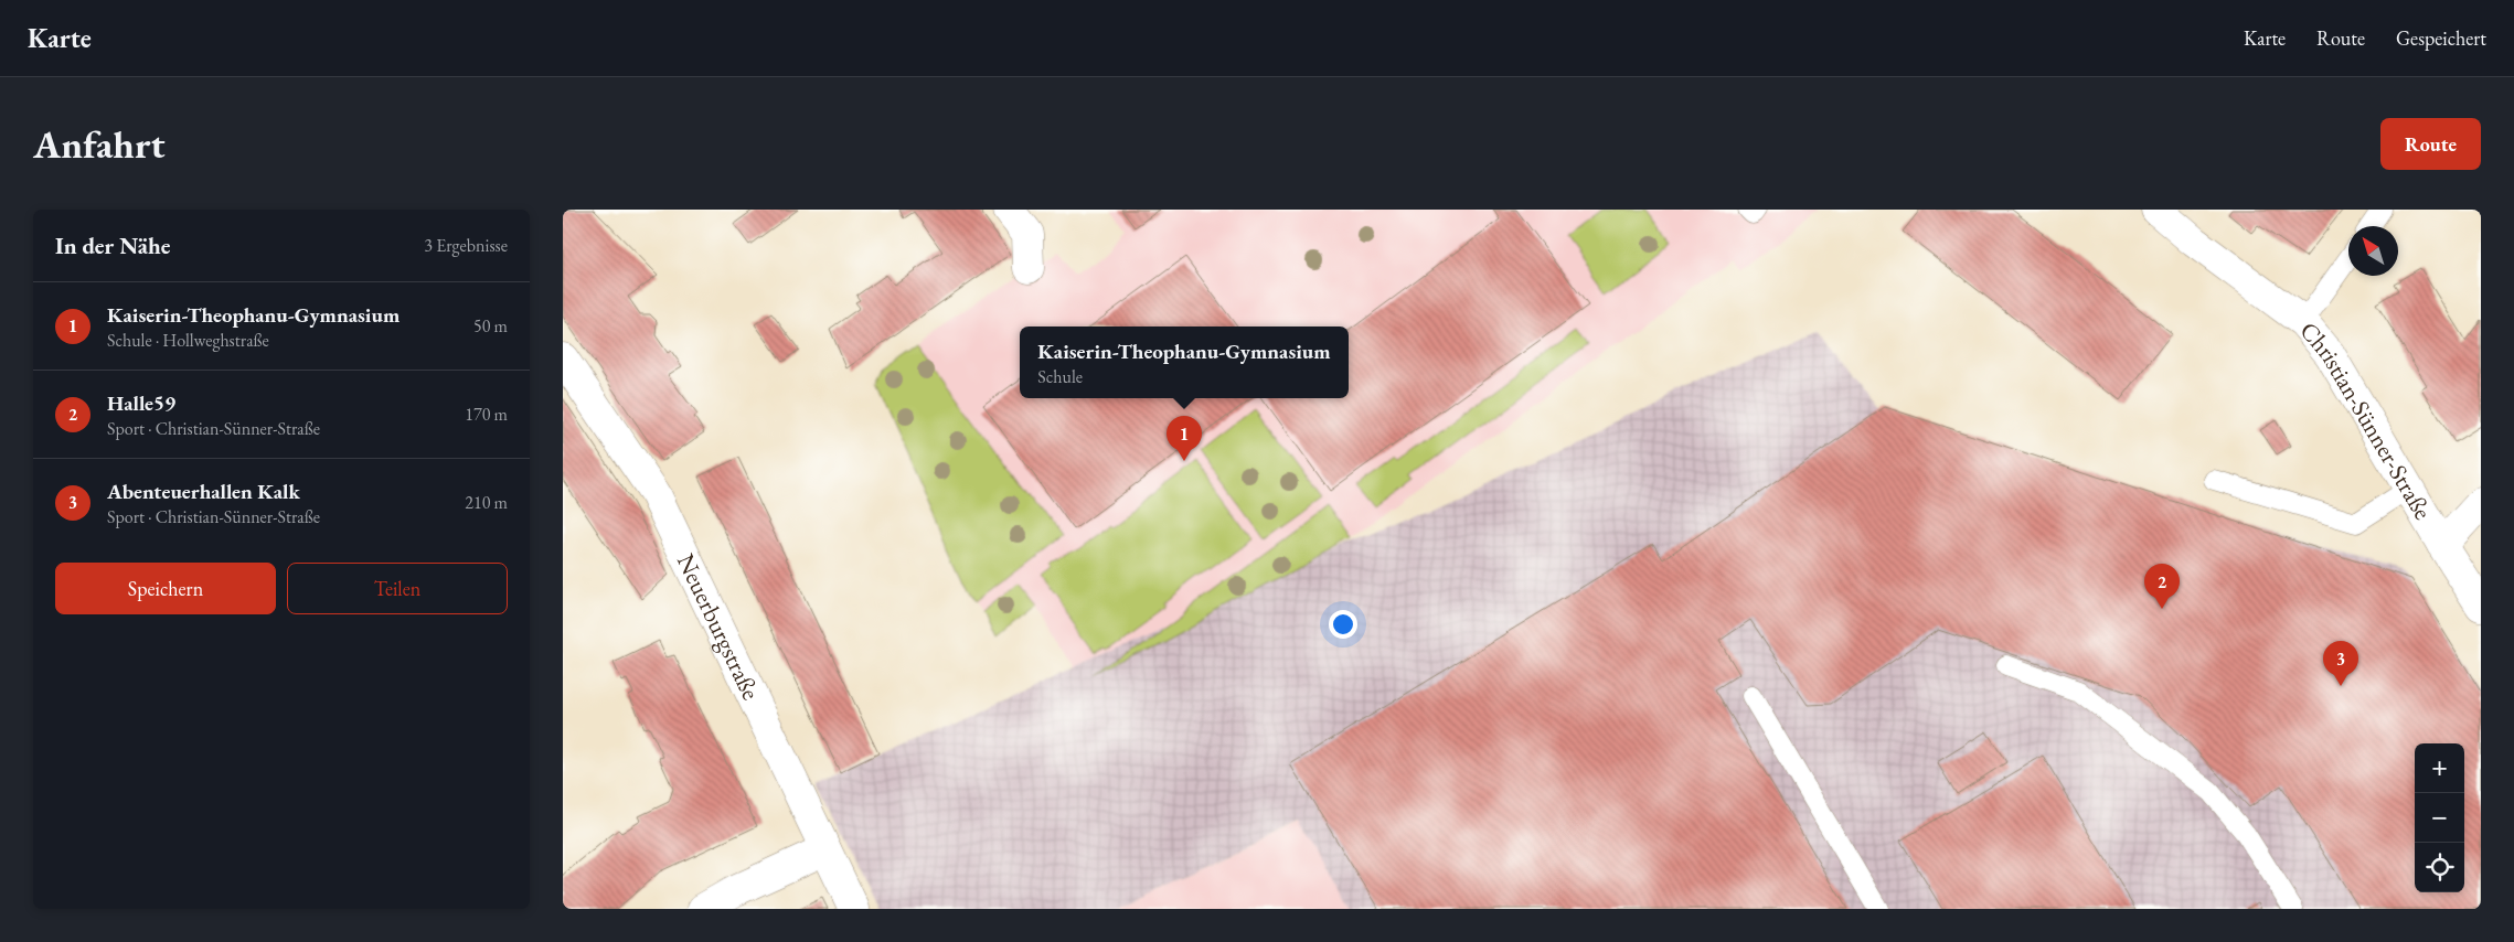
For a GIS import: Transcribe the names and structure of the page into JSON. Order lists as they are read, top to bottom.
{
  "streets": {
    "street": ["Christian-Sünner-Straße", "Neuerburgstraße"]
  },
  "north": "top left",
  "page": {
    "header": "Karte",
    "nav": ["Karte", "Route", "Gespeichert"],
    "buttons": [
      "Route",
      ["Speichern", "Teilen"]
    ],
    "title": "Anfahrt",
    "heading": ["In der Nähe", "3 Ergebnisse"],
    "list": [
      {
        "mark": "1",
        "name": "Kaiserin-Theophanu-Gymnasium",
        "note": "Schule · Hollweghstraße",
        "value": "50 m"
      },
      {
        "mark": "2",
        "name": "Halle59",
        "note": "Sport · Christian-Sünner-Straße",
        "value": "170 m"
      },
      {
        "mark": "3",
        "name": "Abenteuerhallen Kalk",
        "note": "Sport · Christian-Sünner-Straße",
        "value": "210 m"
      }
    ],
    "popup": ["Kaiserin-Theophanu-Gymnasium", "Schule"],
    "pins": ["1", "2", "3"],
    "map_buttons": ["+", "−"]
  }
}
